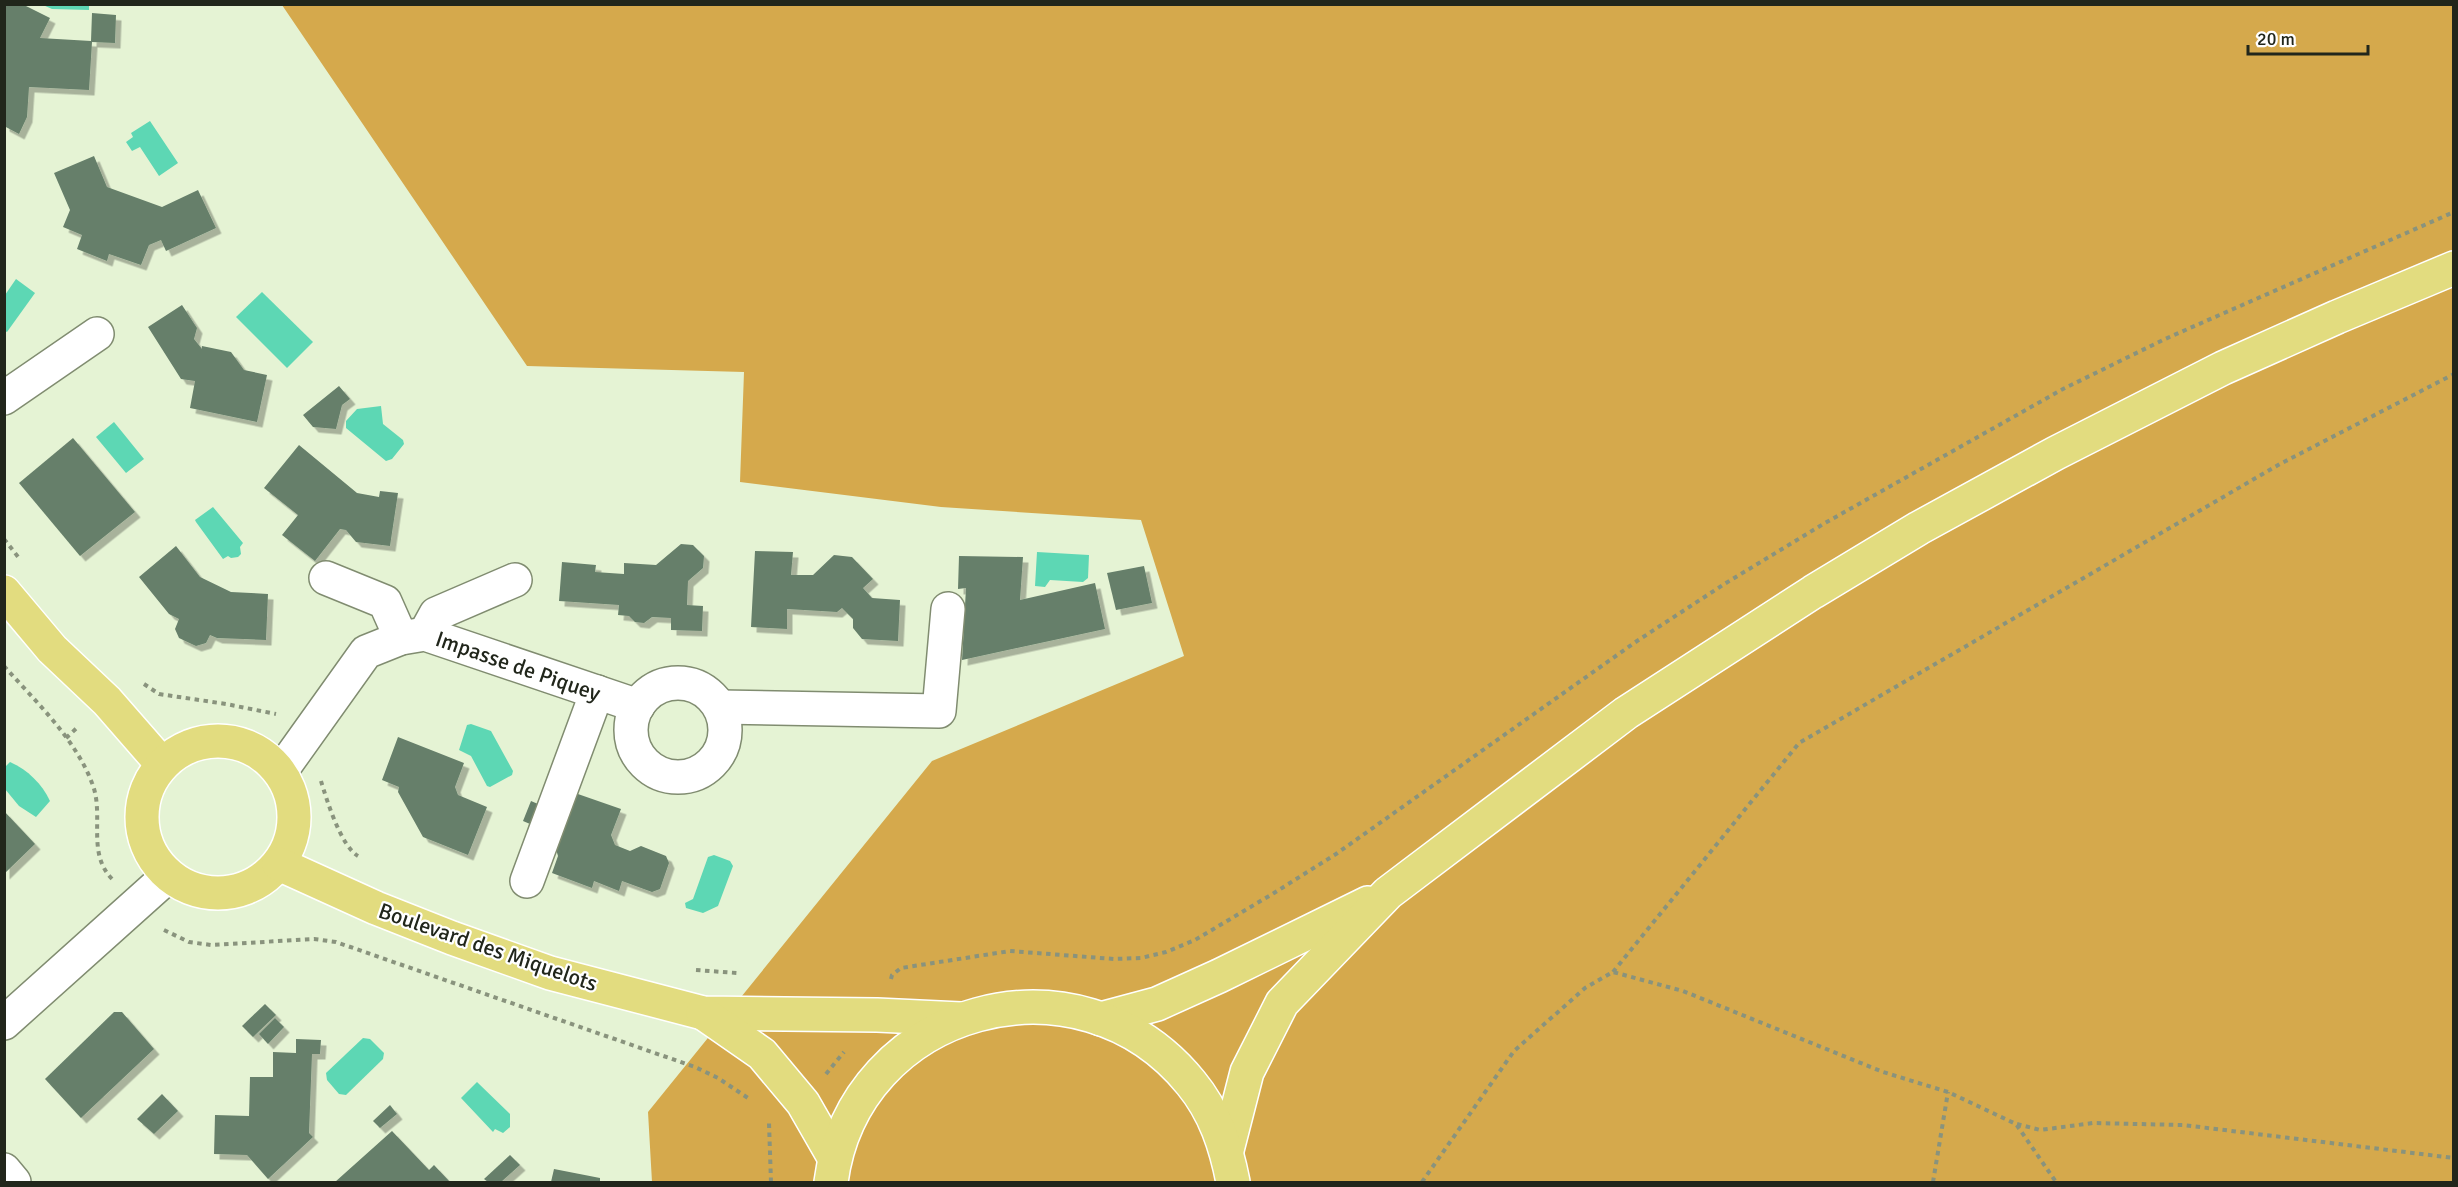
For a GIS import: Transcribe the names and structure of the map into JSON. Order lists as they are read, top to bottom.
{
  "streets": {
    "main road": ["Boulevard des Miquelots"],
    "street": ["Impasse de Piquey"]
  },
  "crossings": [
    ["Impasse de Piquey", "Boulevard des Miquelots"]
  ],
  "scale_bar": "20 m"
}
